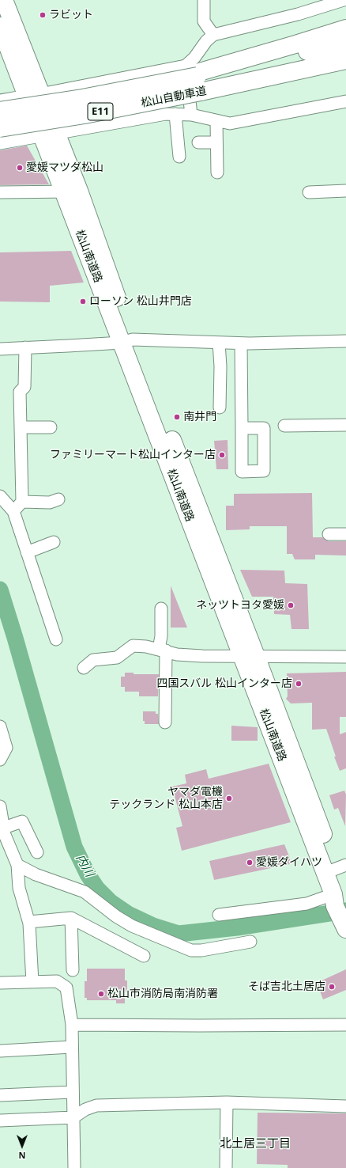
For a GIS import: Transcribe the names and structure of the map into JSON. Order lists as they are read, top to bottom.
{
  "streets": {
    "highway": ["松山自動車道", "E11", "松山南道路"]
  },
  "districts": ["北土居三丁目"],
  "water": ["内川"],
  "places": [
    "ラビット",
    "愛媛マツダ松山",
    "ローソン 松山井門店",
    "南井門",
    "ファミリーマート松山インター店",
    "ネッツトヨタ愛媛",
    "四国スバル 松山インター店",
    "ヤマダ電機 テックランド 松山本店",
    "愛媛ダイハツ",
    "そば吉北土居店",
    "松山市消防局南消防署"
  ],
  "north": "bottom"
}
